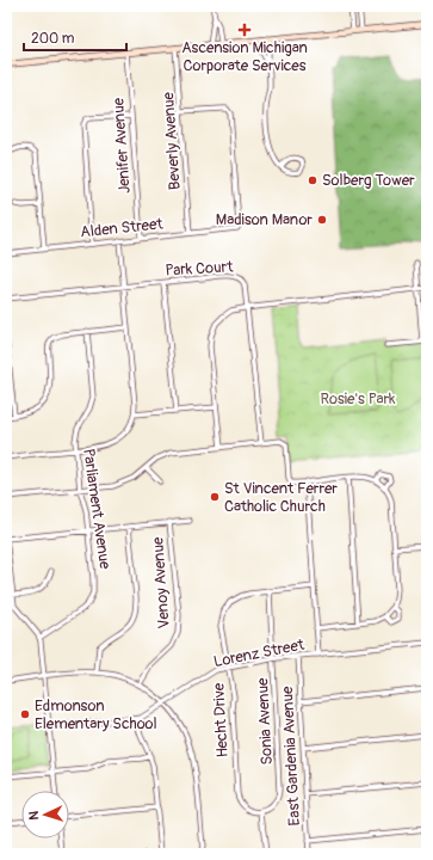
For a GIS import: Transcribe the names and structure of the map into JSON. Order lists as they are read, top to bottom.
{
  "streets": {
    "street": [
      "Beverly Avenue",
      "Jenifer Avenue",
      "Alden Street",
      "Park Court",
      "Parliament Avenue",
      "Venoy Avenue",
      "Lorenz Street",
      "Hecht Drive",
      "Sonia Avenue",
      "East Gardenia Avenue"
    ]
  },
  "crossings": [
    ["Beverly Avenue", "Alden Street"],
    ["Jenifer Avenue", "Alden Street"],
    ["Lorenz Street", "Hecht Drive"],
    ["Lorenz Street", "Sonia Avenue"],
    ["Lorenz Street", "East Gardenia Avenue"],
    ["Hecht Drive", "Sonia Avenue"]
  ],
  "parks": ["Rosie's Park"],
  "places": {
    "health": ["Ascension Michigan Corporate Services"],
    "other": [
      "Solberg Tower",
      "Madison Manor",
      "St Vincent Ferrer Catholic Church",
      "Edmonson Elementary School"
    ]
  },
  "scale_bar": "200 m",
  "north": "left"
}
